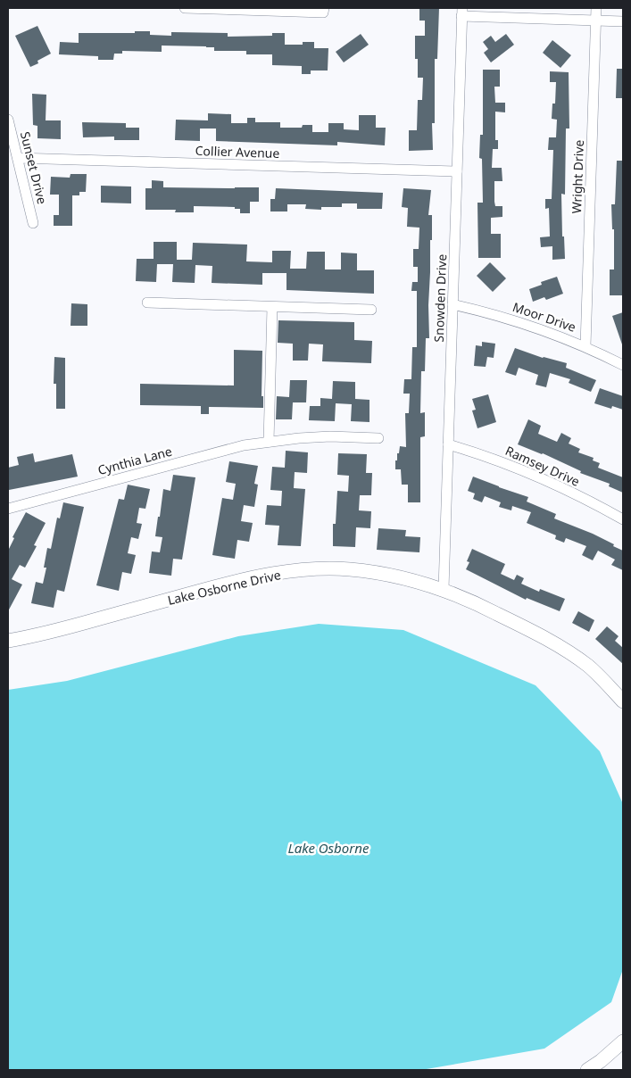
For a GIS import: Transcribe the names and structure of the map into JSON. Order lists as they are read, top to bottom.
{
  "streets": {
    "street": [
      "Collier Avenue",
      "Sunset Drive",
      "Wright Drive",
      "Snowden Drive",
      "Moor Drive",
      "Cynthia Lane",
      "Ramsey Drive",
      "Lake Osborne Drive"
    ]
  },
  "crossings": [
    ["Collier Avenue", "Sunset Drive"],
    ["Collier Avenue", "Snowden Drive"],
    ["Wright Drive", "Moor Drive"],
    ["Snowden Drive", "Moor Drive"],
    ["Snowden Drive", "Ramsey Drive"],
    ["Snowden Drive", "Lake Osborne Drive"]
  ],
  "water": ["Lake Osborne"]
}
